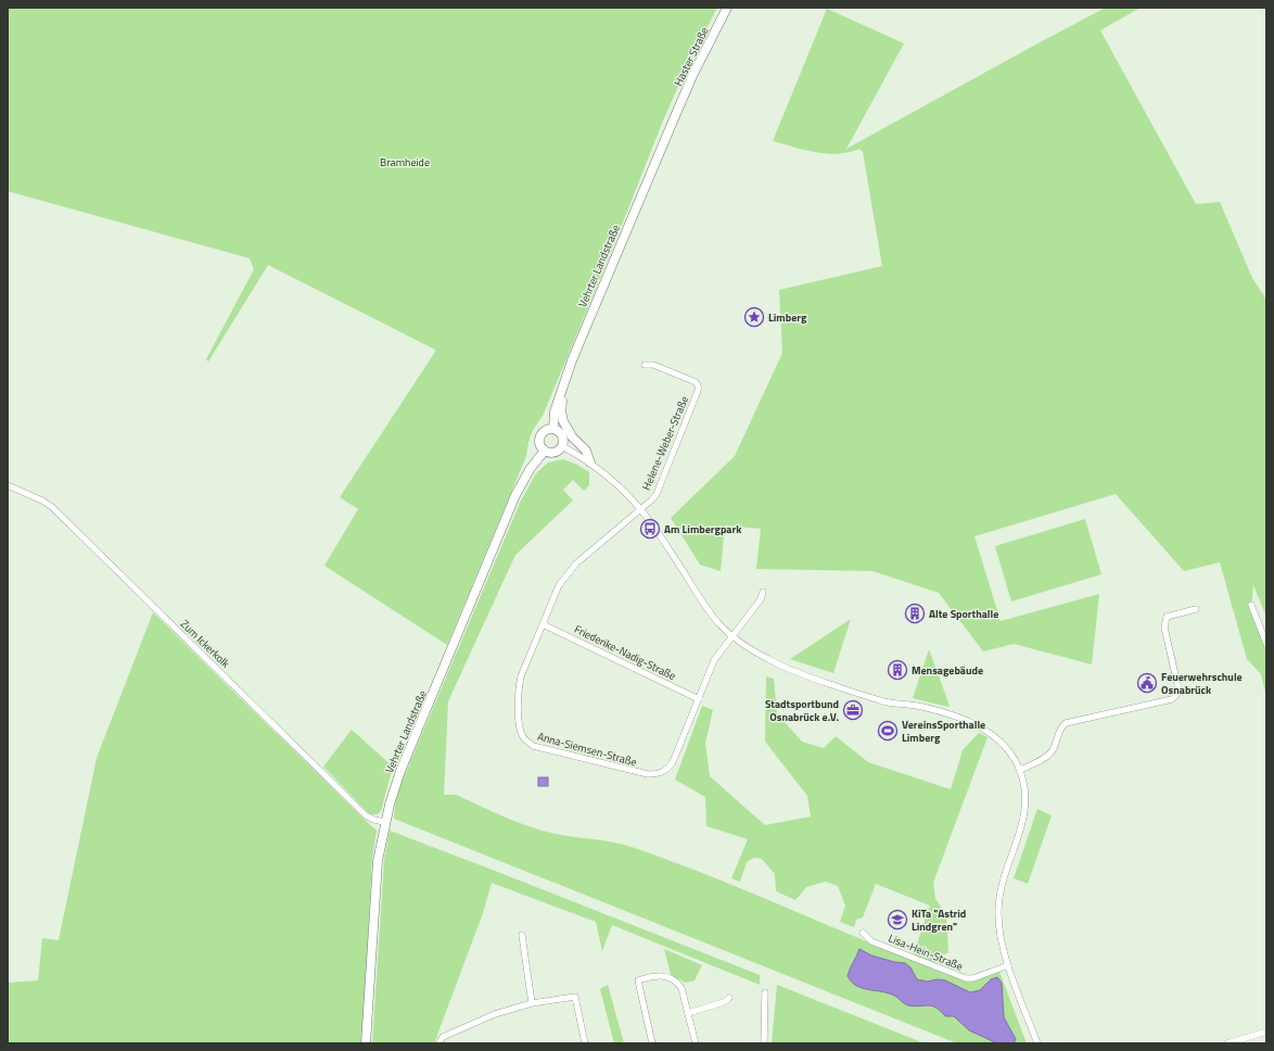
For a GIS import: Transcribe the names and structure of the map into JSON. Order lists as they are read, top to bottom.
{
  "streets": {
    "main road": ["Haster Straße", "Vehrter Landstraße"],
    "street": [
      "Helene-Weber-Straße",
      "Zum Ickerkolk",
      "Friederike-Nadig-Straße",
      "Anna-Siemsen-Straße",
      "Lisa-Hein-Straße"
    ]
  },
  "crossings": [
    ["Haster Straße", "Vehrter Landstraße"],
    ["Vehrter Landstraße", "Zum Ickerkolk"],
    ["Helene-Weber-Straße", "Anna-Siemsen-Straße"],
    ["Friederike-Nadig-Straße", "Anna-Siemsen-Straße"]
  ],
  "parks": ["Bramheide"],
  "places": {
    "place": ["Limberg"],
    "bus stop": ["Am Limbergpark"],
    "building": ["Alte Sporthalle", "Mensagebäude"],
    "public building": ["Feuerwehrschule Osnabrück"],
    "office": ["Stadtsportbund Osnabrück e.V."],
    "sports": ["VereinsSporthalle Limberg"],
    "school or university": ["KiTa \"Astrid Lindgren\""]
  }
}
